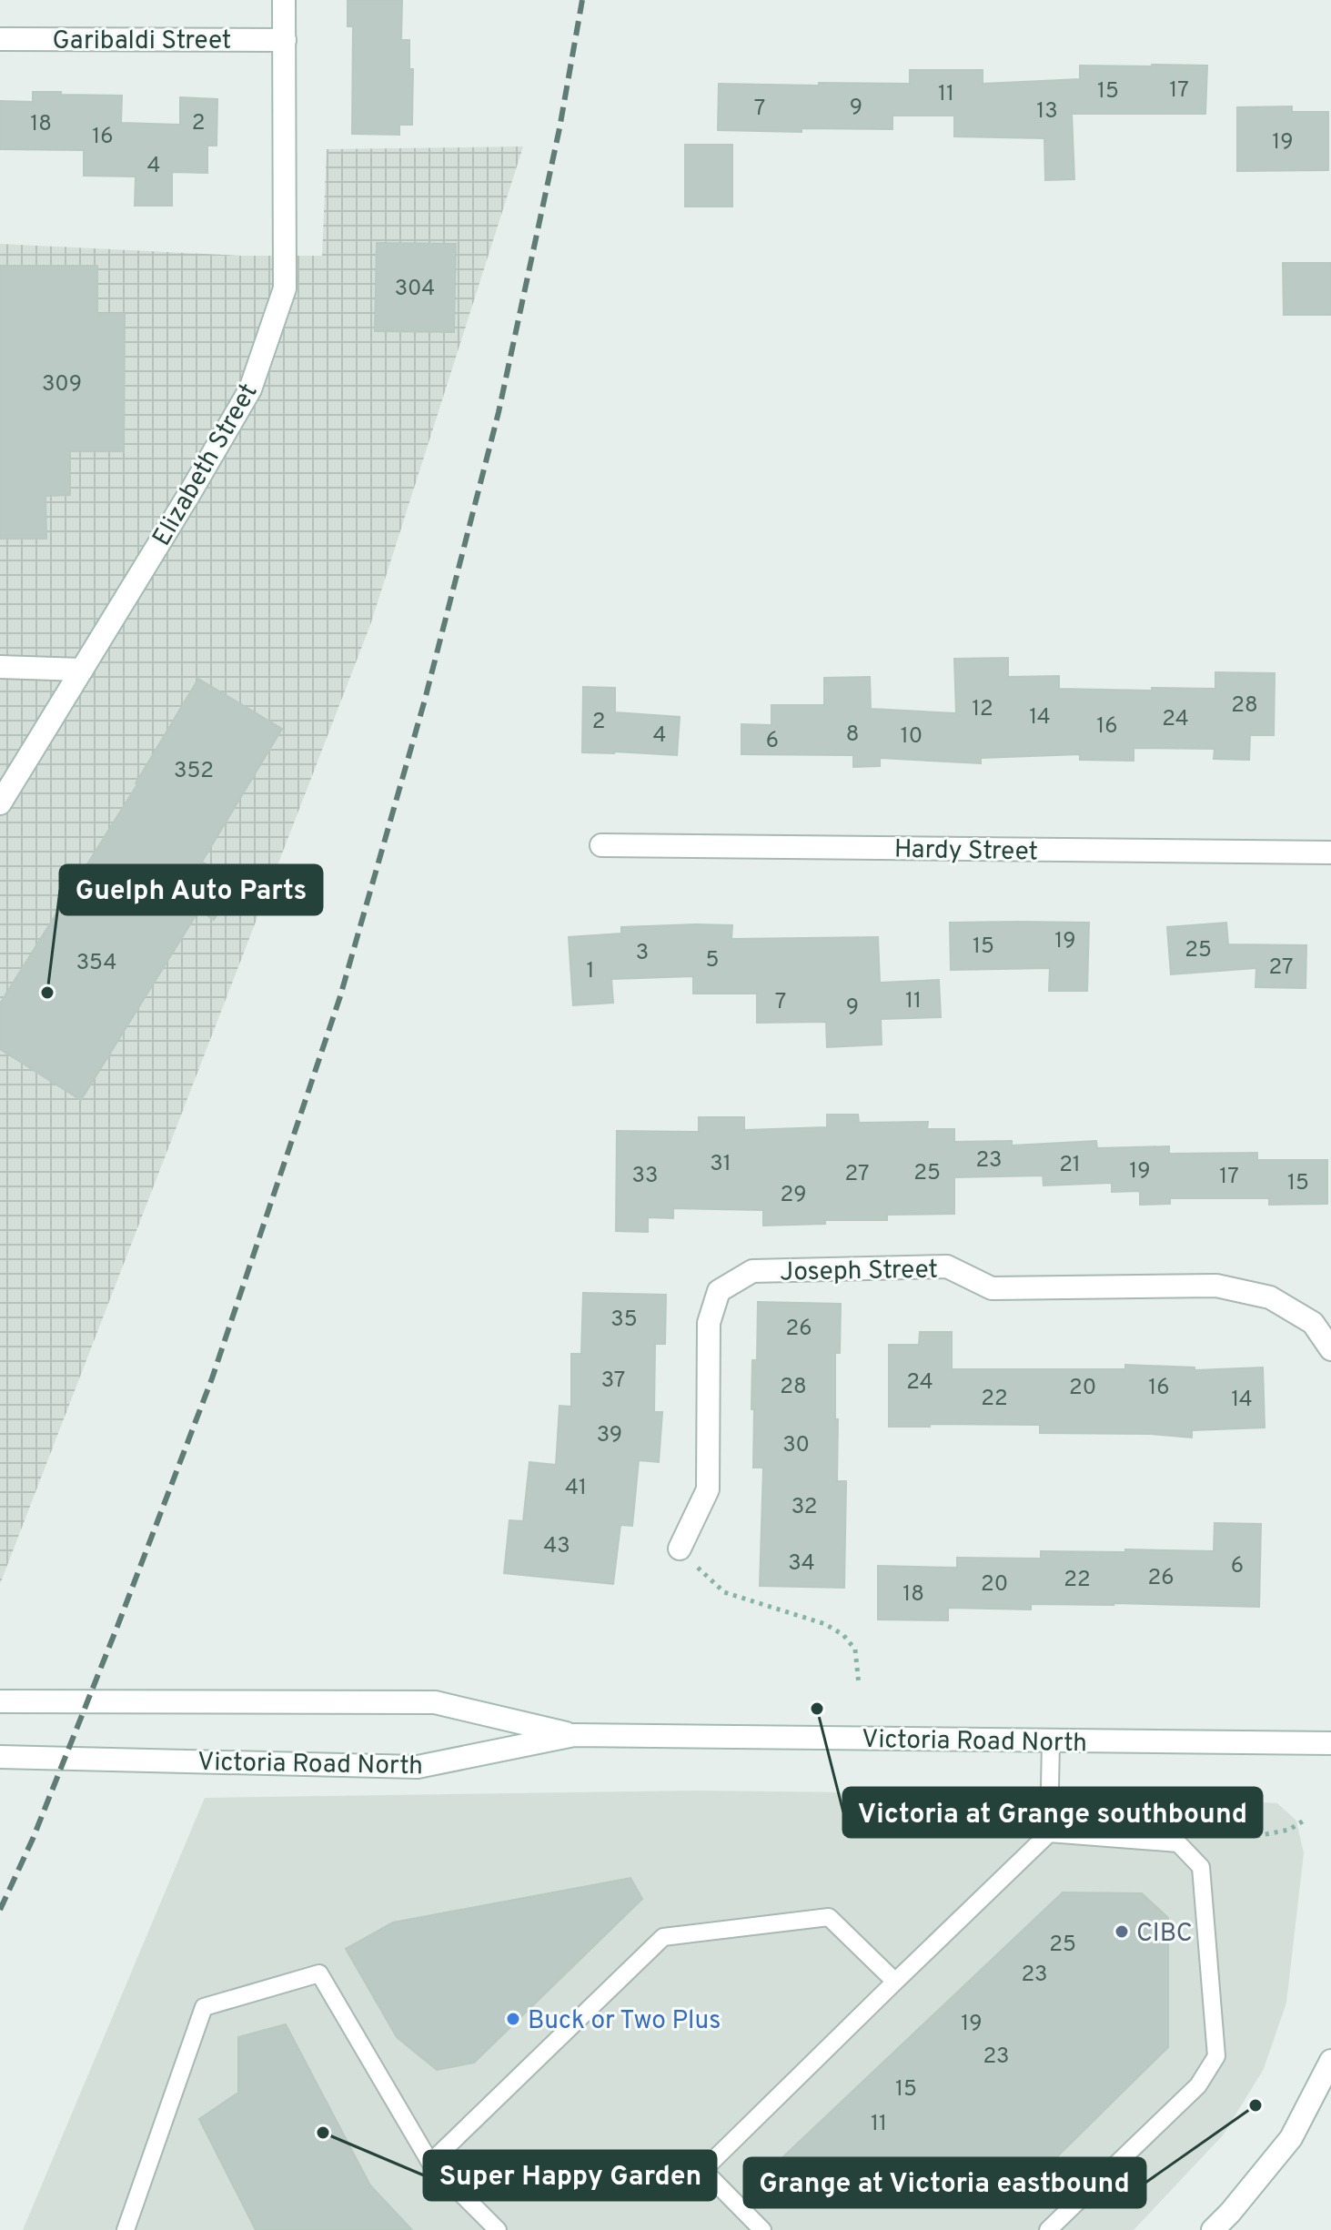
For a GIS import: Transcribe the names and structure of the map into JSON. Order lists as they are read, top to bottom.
{
  "streets": {
    "main road": [
      "Garibaldi Street",
      "Elizabeth Street",
      "Hardy Street",
      "Joseph Street",
      "Victoria Road North"
    ]
  },
  "crossings": [
    ["Garibaldi Street", "Elizabeth Street"]
  ],
  "places": [
    "Guelph Auto Parts",
    "Victoria at Grange southbound",
    "CIBC",
    "Buck or Two Plus",
    "Grange at Victoria eastbound",
    "Super Happy Garden"
  ],
  "house_numbers": [
    "17",
    "15",
    "11",
    "9",
    "7",
    "13",
    "2",
    "18",
    "16",
    "19",
    "4",
    "304",
    "309",
    "28",
    "12",
    "14",
    "24",
    "2",
    "16",
    "8",
    "4",
    "10",
    "6",
    "352",
    "19",
    "15",
    "25",
    "3",
    "5",
    "354",
    "27",
    "1",
    "11",
    "7",
    "9",
    "23",
    "31",
    "21",
    "19",
    "25",
    "27",
    "33",
    "17",
    "15",
    "29",
    "35",
    "26",
    "37",
    "24",
    "28",
    "20",
    "16",
    "22",
    "14",
    "39",
    "30",
    "41",
    "32",
    "43",
    "34",
    "6",
    "26",
    "22",
    "20",
    "18",
    "25",
    "23",
    "19",
    "23",
    "15",
    "11"
  ]
}
